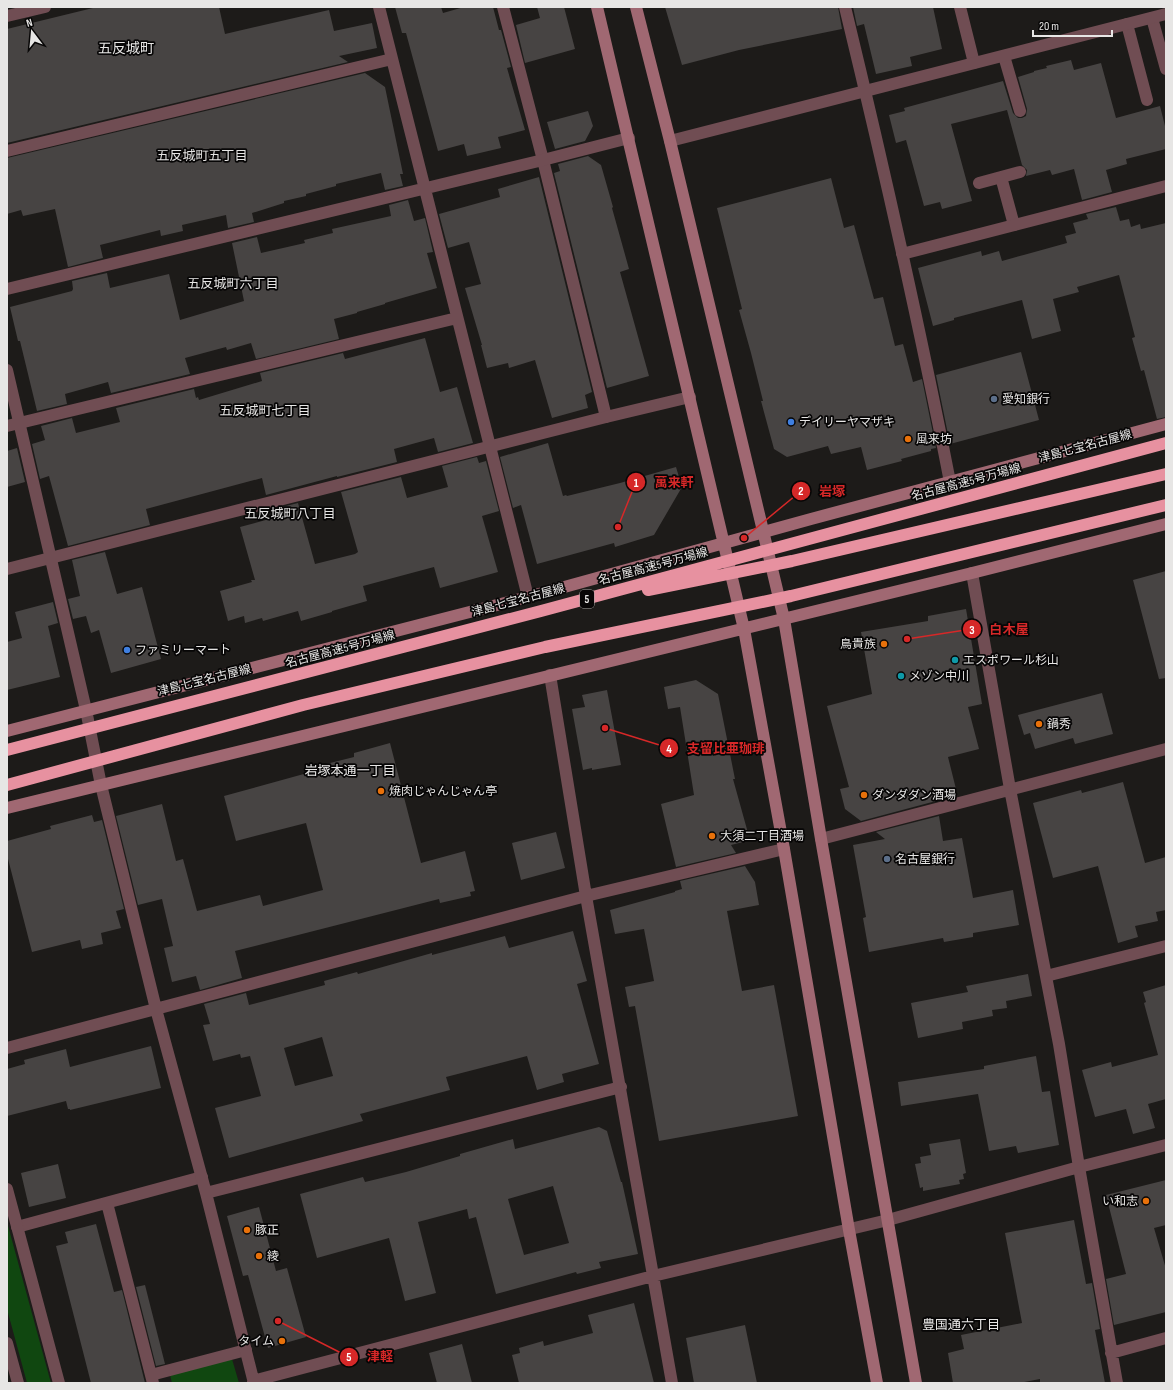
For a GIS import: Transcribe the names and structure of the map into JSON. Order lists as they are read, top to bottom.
{
  "streets": {
    "highway": ["名古屋高速5号万場線", "5"],
    "street": ["津島七宝名古屋線"]
  },
  "districts": [
    "五反城町",
    "五反城町五丁目",
    "五反城町六丁目",
    "五反城町七丁目",
    "五反城町八丁目",
    "岩塚本通一丁目",
    "豊国通六丁目"
  ],
  "places": [
    "愛知銀行",
    "デイリーヤマザキ",
    "風来坊",
    "萬来軒",
    "岩塚",
    "白木屋",
    "鳥貴族",
    "ファミリーマート",
    "エスポワール杉山",
    "メゾン中川",
    "鍋秀",
    "支留比亜珈琲",
    "焼肉じゃんじゃん亭",
    "ダンダダン酒場",
    "大須二丁目酒場",
    "名古屋銀行",
    "い和志",
    "豚正",
    "綾",
    "津軽",
    "タイム"
  ],
  "scale_bar": "20 m",
  "north": "top"
}
